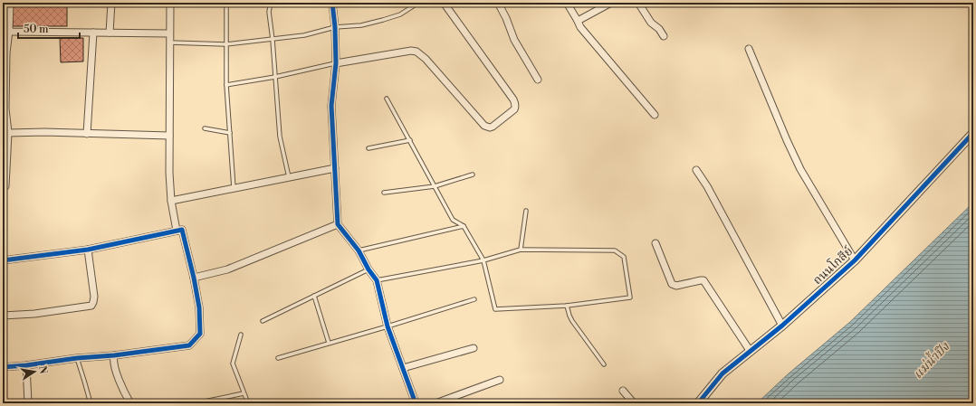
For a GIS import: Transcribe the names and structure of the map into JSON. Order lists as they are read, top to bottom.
{
  "streets": {
    "street": ["ถนนโกสีย์"]
  },
  "water": ["แม่น้ำปิง"],
  "scale_bar": "50 m",
  "north": "right"
}
